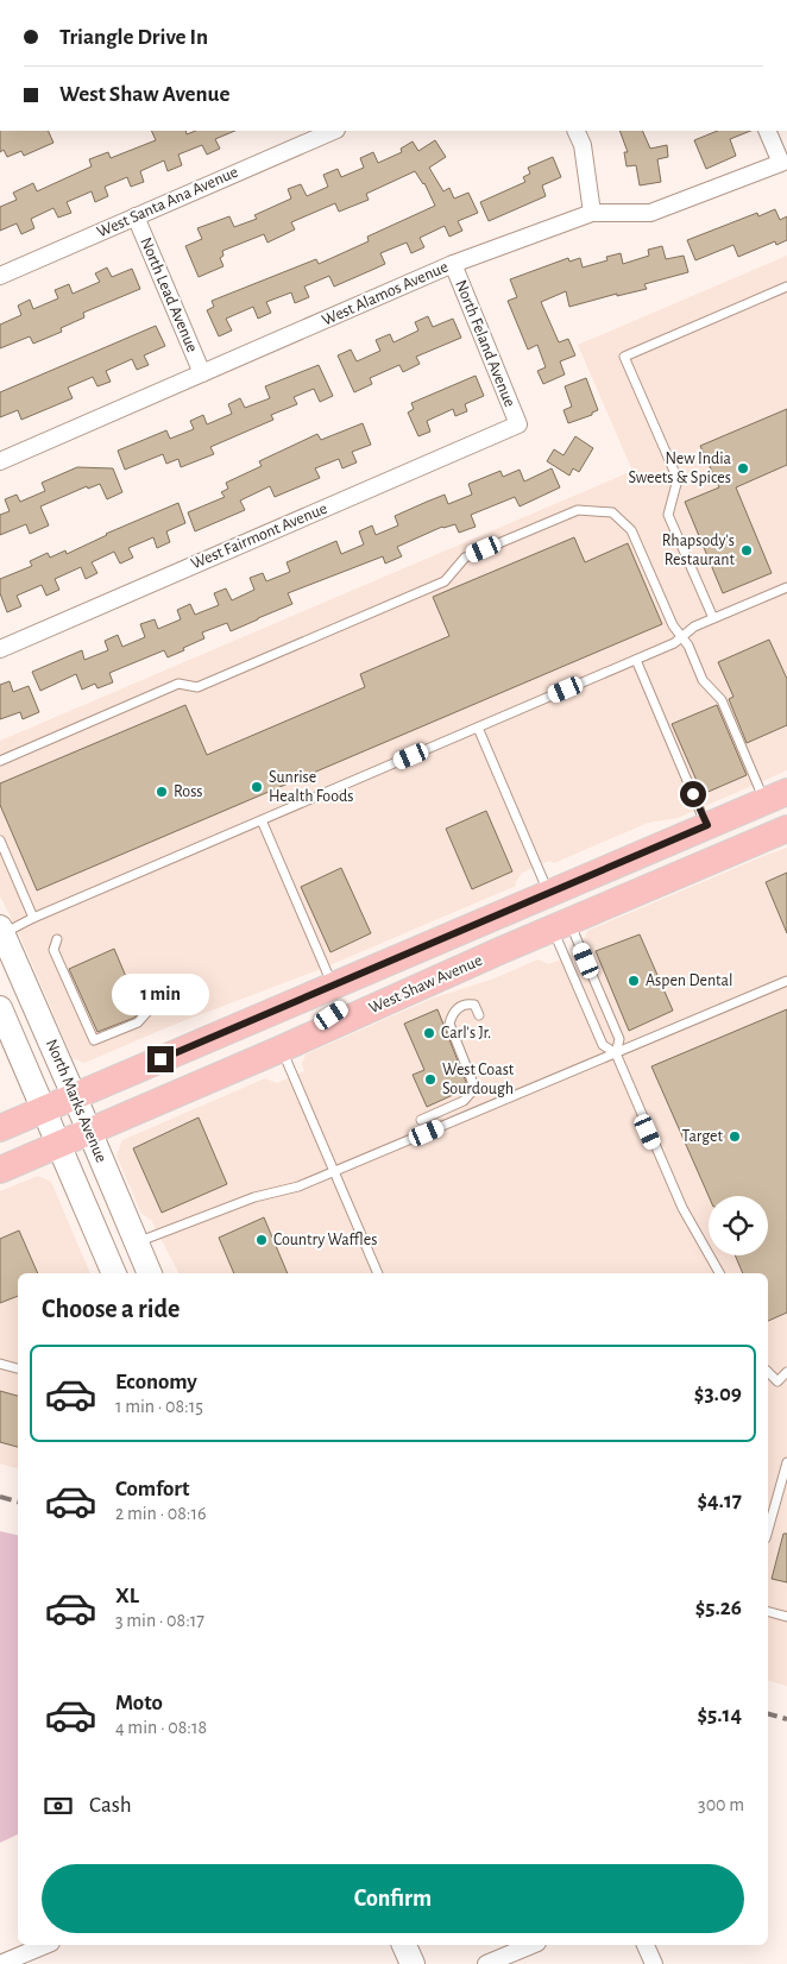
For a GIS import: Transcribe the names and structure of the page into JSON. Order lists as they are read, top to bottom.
{
  "streets": {
    "main road": ["West Shaw Avenue", "North Marks Avenue"],
    "street": [
      "West Santa Ana Avenue",
      "West Alamos Avenue",
      "North Lead Avenue",
      "North Feland Avenue",
      "West Fairmont Avenue"
    ]
  },
  "crossings": [
    ["West Santa Ana Avenue", "North Lead Avenue"],
    ["West Alamos Avenue", "North Lead Avenue"],
    ["West Alamos Avenue", "North Feland Avenue"],
    ["North Feland Avenue", "West Fairmont Avenue"],
    ["West Shaw Avenue", "North Marks Avenue"]
  ],
  "places": [
    "New India Sweets & Spices",
    "Rhapsody's Restaurant",
    "Sunrise Health Foods",
    "Ross",
    "Aspen Dental",
    "Carl's Jr.",
    "West Coast Sourdough",
    "Target",
    "Country Waffles"
  ],
  "page": {
    "banner": ["Triangle Drive In", "West Shaw Avenue"],
    "bubble": "1 min",
    "heading": "Choose a ride",
    "list": [
      {
        "name": "Economy",
        "note": "1 min · 08:15",
        "value": "$3.09"
      },
      {
        "name": "Comfort",
        "note": "2 min · 08:16",
        "value": "$4.17"
      },
      {
        "name": "XL",
        "note": "3 min · 08:17",
        "value": "$5.26"
      },
      {
        "name": "Moto",
        "note": "4 min · 08:18",
        "value": "$5.14"
      }
    ],
    "pay": ["Cash", "300 m"],
    "buttons": "Confirm"
  }
}
